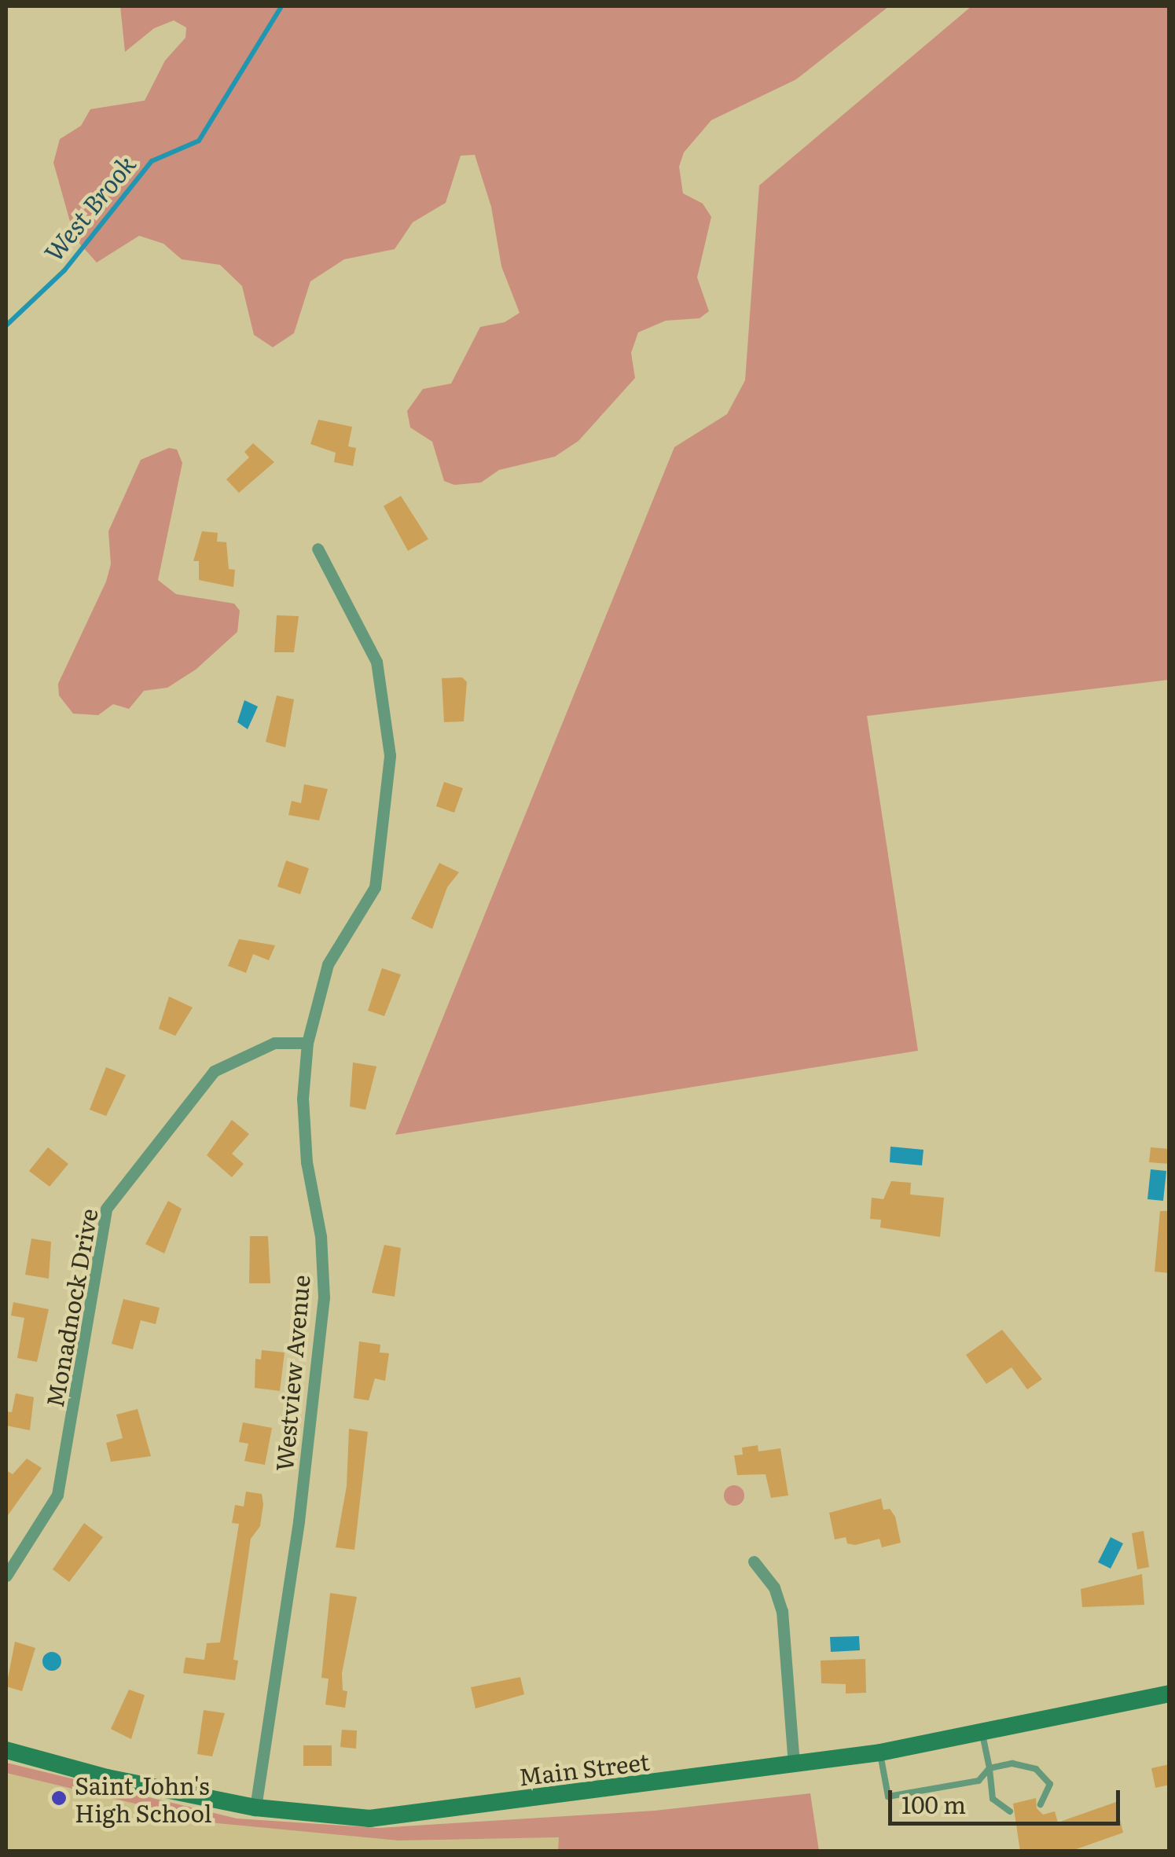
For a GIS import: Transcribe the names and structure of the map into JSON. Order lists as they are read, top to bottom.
{
  "streets": {
    "main road": ["Main Street"],
    "street": ["Monadnock Drive", "Westview Avenue"]
  },
  "crossings": [
    ["Monadnock Drive", "Westview Avenue"],
    ["Westview Avenue", "Main Street"]
  ],
  "water": ["West Brook"],
  "places": ["Saint John's High School"],
  "scale_bar": "100 m"
}
